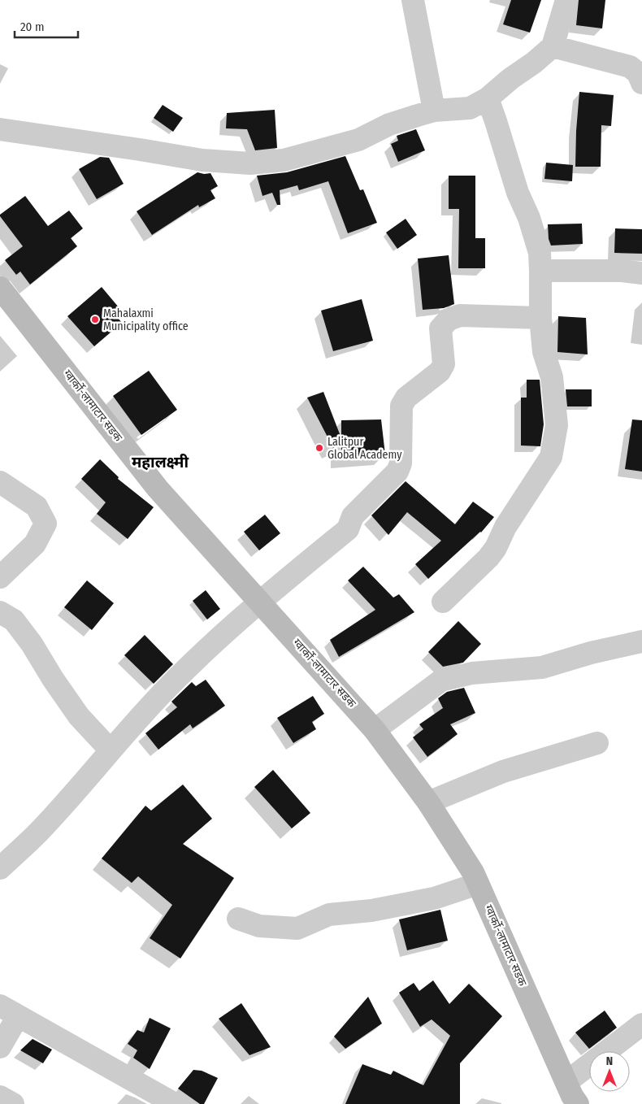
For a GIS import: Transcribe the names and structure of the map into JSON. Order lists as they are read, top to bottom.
{
  "streets": {
    "main road": ["ग्वार्को-लामाटार सडक"]
  },
  "districts": ["महालक्ष्मी"],
  "places": ["Mahalaxmi Municipality office", "Lalitpur Global Academy"],
  "scale_bar": "20 m",
  "north": "top"
}
